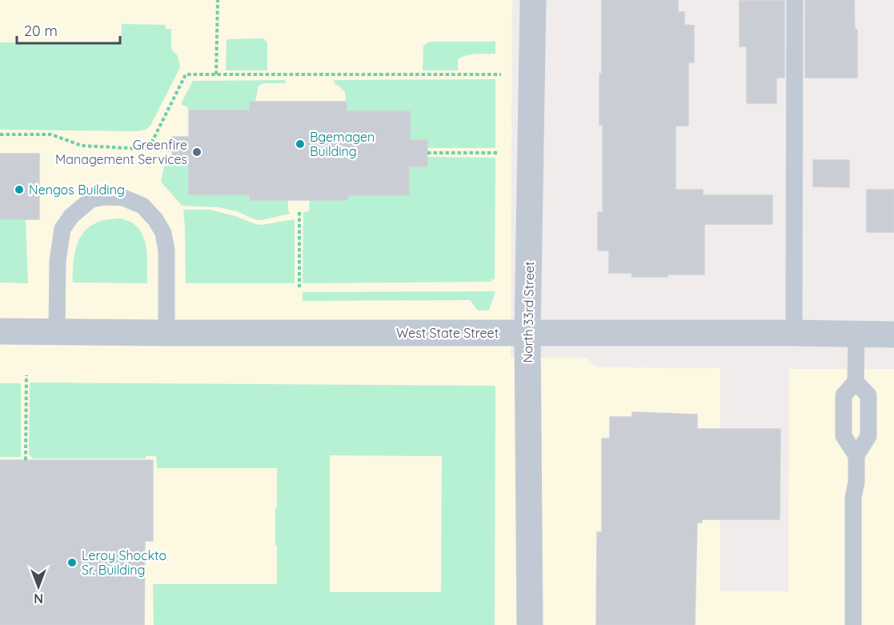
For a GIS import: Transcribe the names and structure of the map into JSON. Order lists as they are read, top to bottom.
{
  "streets": {
    "street": ["North 33rd Street", "West State Street"]
  },
  "crossings": [
    ["North 33rd Street", "West State Street"]
  ],
  "places": [
    "Bgemagen Building",
    "Greenfire Management Services",
    "Nengos Building",
    "Leroy Shockto Sr. Building"
  ],
  "scale_bar": "20 m",
  "north": "bottom"
}
